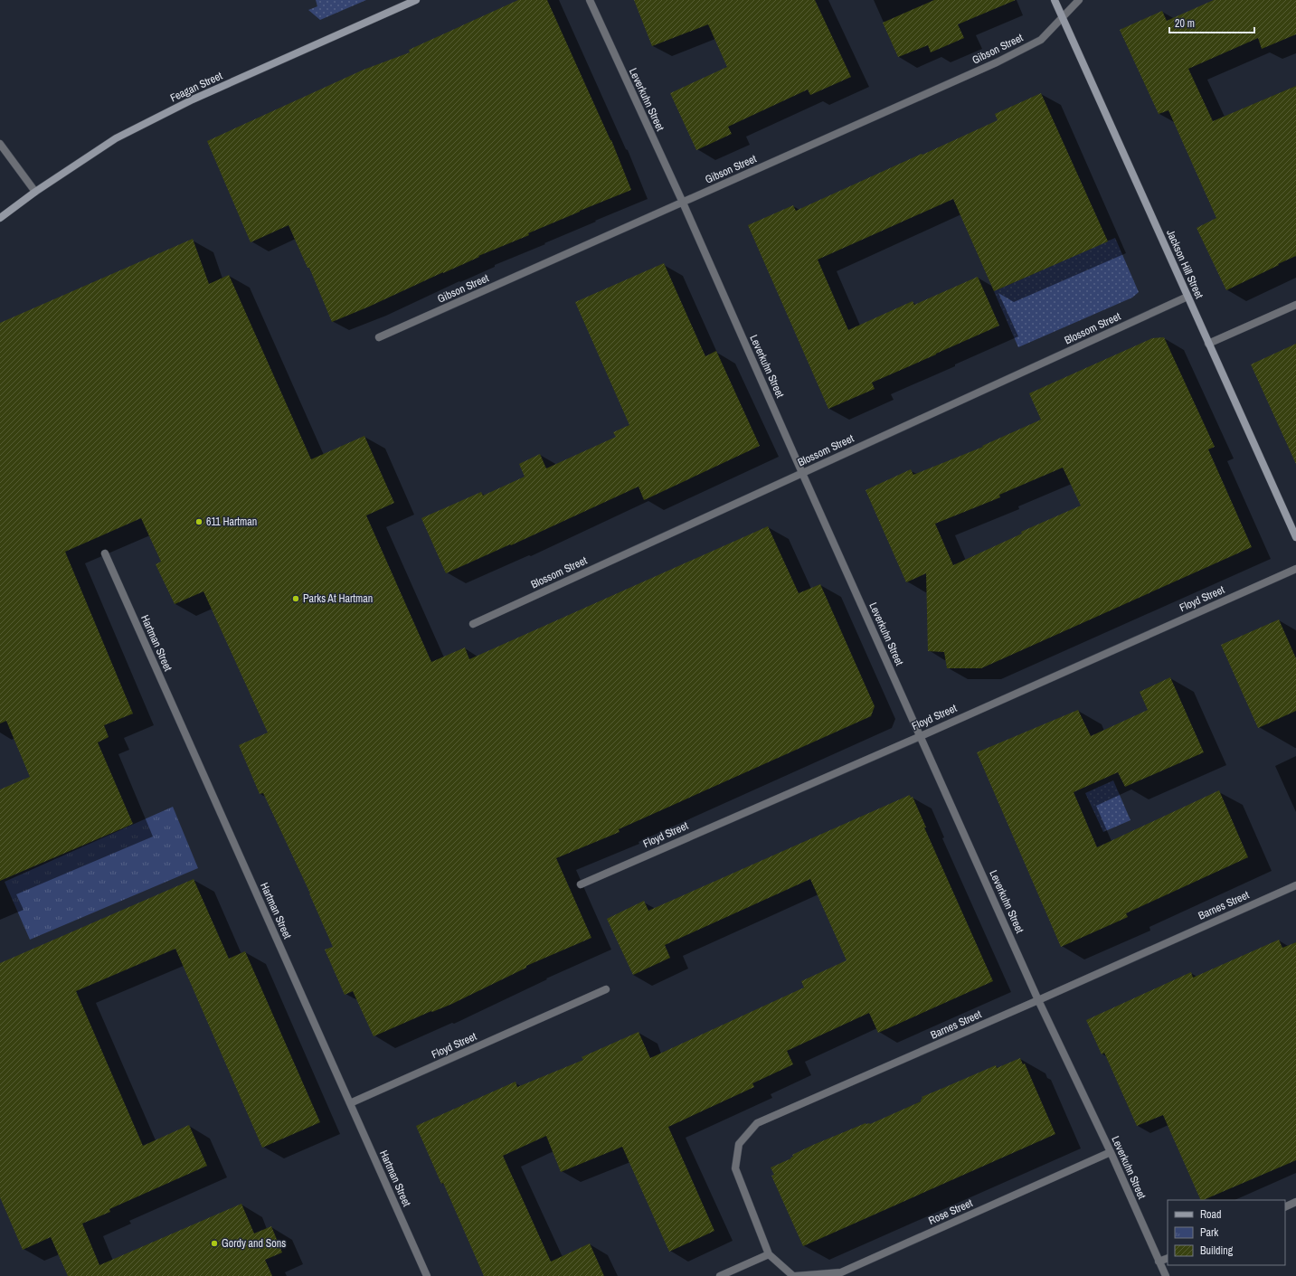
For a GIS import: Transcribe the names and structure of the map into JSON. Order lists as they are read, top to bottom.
{
  "streets": {
    "street": [
      "Gibson Street",
      "Feagan Street",
      "Leverkuhn Street",
      "Jackson Hill Street",
      "Blossom Street",
      "Floyd Street",
      "Hartman Street",
      "Barnes Street",
      "Rose Street"
    ]
  },
  "crossings": [
    ["Gibson Street", "Leverkuhn Street"],
    ["Gibson Street", "Jackson Hill Street"],
    ["Leverkuhn Street", "Blossom Street"],
    ["Leverkuhn Street", "Floyd Street"],
    ["Leverkuhn Street", "Barnes Street"],
    ["Leverkuhn Street", "Rose Street"],
    ["Jackson Hill Street", "Blossom Street"],
    ["Floyd Street", "Hartman Street"],
    ["Barnes Street", "Rose Street"]
  ],
  "places": ["611 Hartman", "Parks At Hartman", "Gordy and Sons"],
  "legend": ["Road", "Park", "Building"],
  "scale_bar": "20 m"
}
